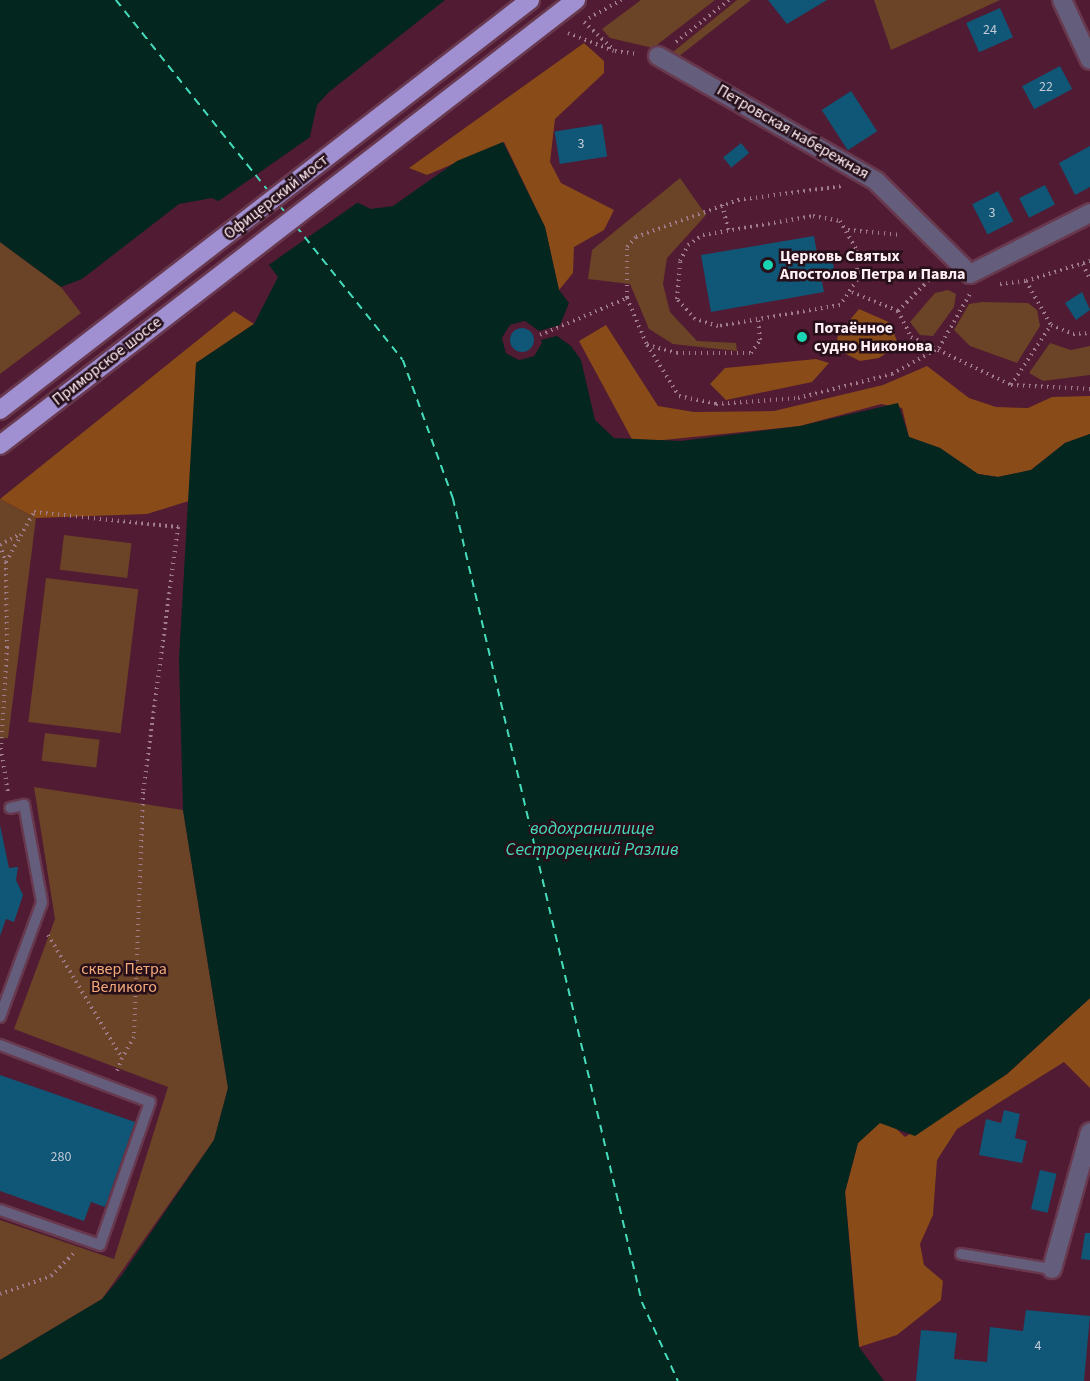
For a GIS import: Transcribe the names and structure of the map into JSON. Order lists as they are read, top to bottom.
{
  "streets": {
    "highway": ["Офицерский мост", "Приморское шоссе"],
    "street": ["Петровская набережная"]
  },
  "crossings": [
    ["Офицерский мост", "Приморское шоссе"]
  ],
  "water": ["водохранилище Сестрорецкий Разлив"],
  "parks": ["сквер Петра Великого"],
  "places": ["Церковь Святых Апостолов Петра и Павла", "Потаённое судно Никонова"],
  "house_numbers": [
    "24",
    "22",
    "3",
    "3",
    "280",
    "4"
  ]
}
